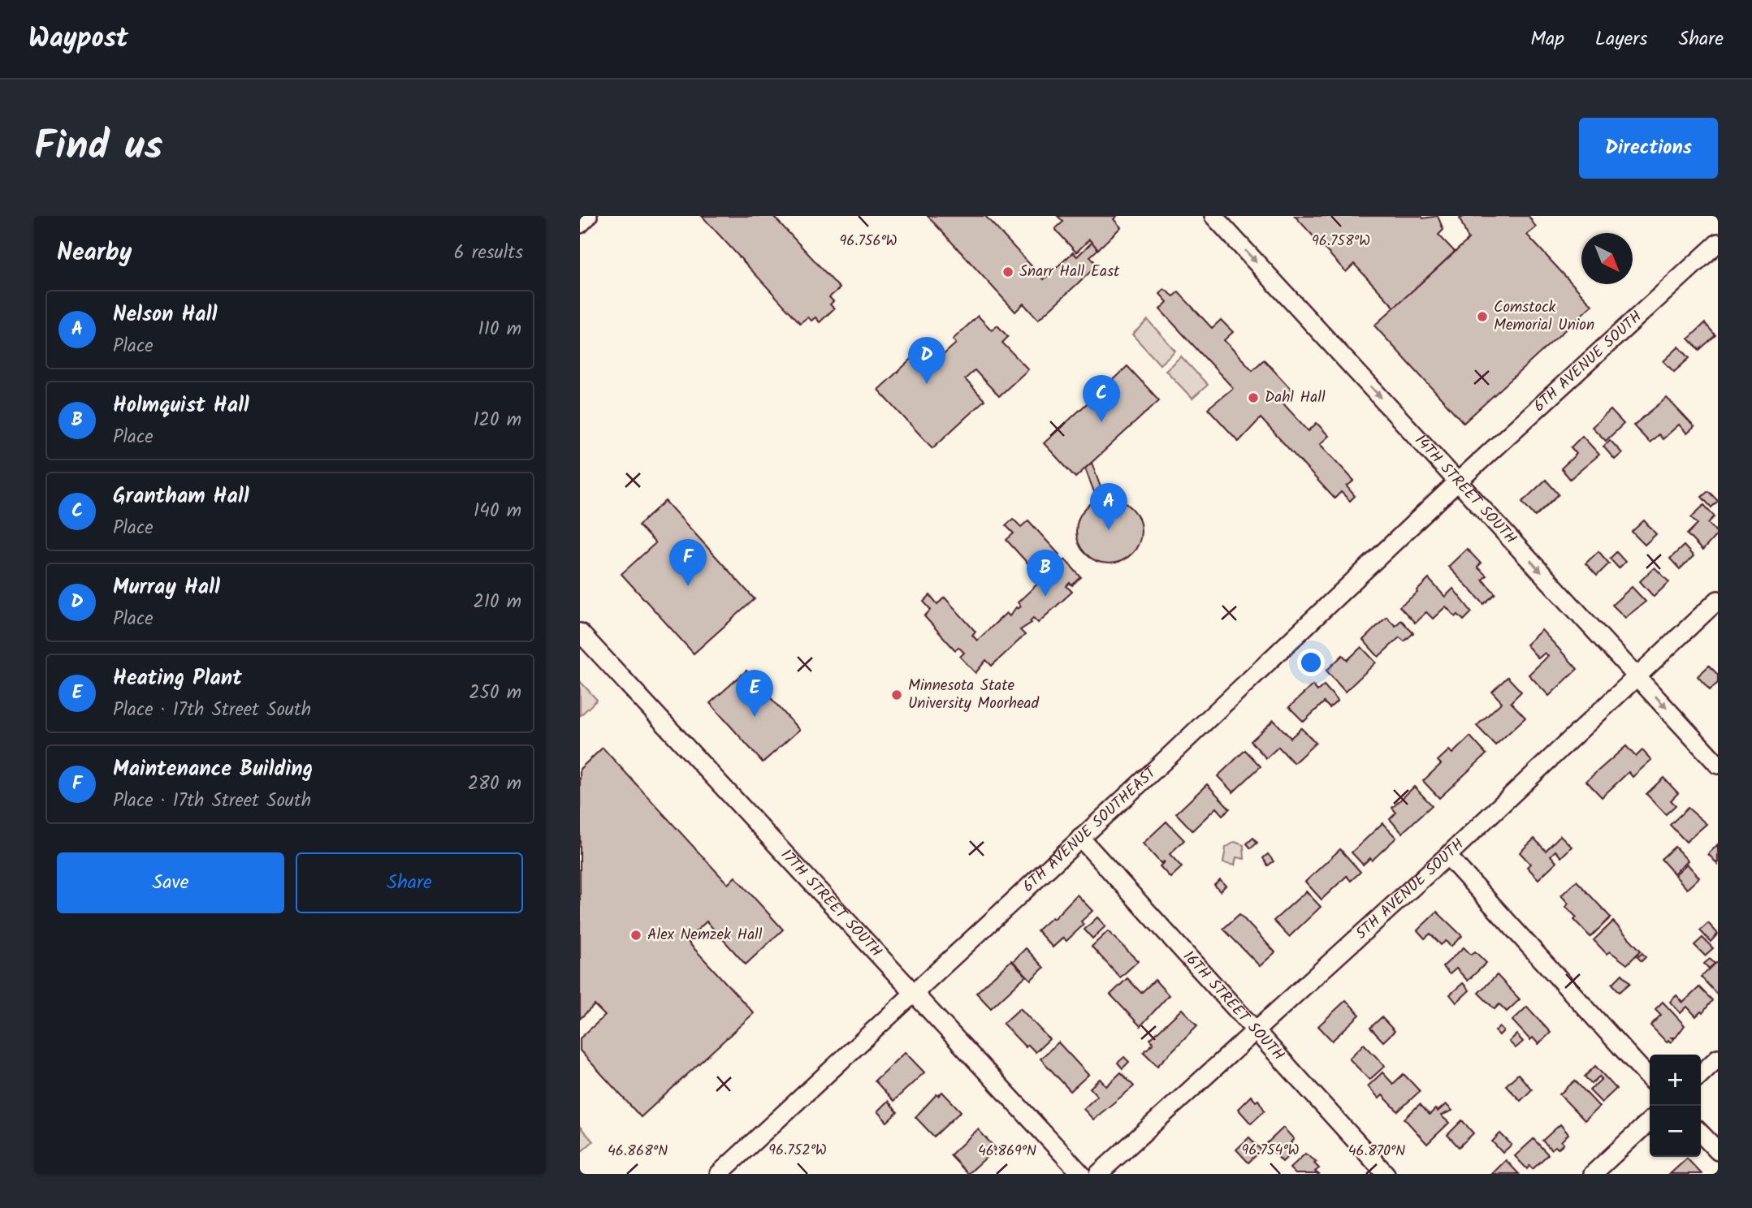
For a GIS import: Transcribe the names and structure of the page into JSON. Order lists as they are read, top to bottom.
{
  "streets": {
    "street": [
      "6TH AVENUE SOUTH",
      "14TH STREET SOUTH",
      "6TH AVENUE SOUTHEAST",
      "5TH AVENUE SOUTH",
      "17TH STREET SOUTH",
      "16TH STREET SOUTH"
    ]
  },
  "crossings": [
    ["6TH AVENUE SOUTH", "14TH STREET SOUTH"],
    ["6TH AVENUE SOUTH", "6TH AVENUE SOUTHEAST"],
    ["14TH STREET SOUTH", "6TH AVENUE SOUTHEAST"],
    ["14TH STREET SOUTH", "5TH AVENUE SOUTH"],
    ["6TH AVENUE SOUTHEAST", "17TH STREET SOUTH"],
    ["6TH AVENUE SOUTHEAST", "16TH STREET SOUTH"],
    ["5TH AVENUE SOUTH", "16TH STREET SOUTH"]
  ],
  "one_way": ["14TH STREET SOUTH"],
  "places": [
    "Snarr Hall East",
    "Comstock Memorial Union",
    "Dahl Hall",
    "Minnesota State University Moorhead",
    "Alex Nemzek Hall"
  ],
  "north": "bottom right",
  "page": {
    "header": "Waypost",
    "nav": ["Map", "Layers", "Share"],
    "title": "Find us",
    "buttons": [
      "Directions",
      ["Save", "Share"]
    ],
    "heading": ["Nearby", "6 results"],
    "list": [
      {
        "mark": "A",
        "name": "Nelson Hall",
        "note": "Place",
        "value": "110 m"
      },
      {
        "mark": "B",
        "name": "Holmquist Hall",
        "note": "Place",
        "value": "120 m"
      },
      {
        "mark": "C",
        "name": "Grantham Hall",
        "note": "Place",
        "value": "140 m"
      },
      {
        "mark": "D",
        "name": "Murray Hall",
        "note": "Place",
        "value": "210 m"
      },
      {
        "mark": "E",
        "name": "Heating Plant",
        "note": "Place · 17th Street South",
        "value": "250 m"
      },
      {
        "mark": "F",
        "name": "Maintenance Building",
        "note": "Place · 17th Street South",
        "value": "280 m"
      }
    ],
    "pins": [
      "D",
      "C",
      "A",
      "F",
      "B",
      "E"
    ],
    "map_buttons": ["+", "−"]
  },
  "coordinates": [
    "96.756°W",
    "96.758°W",
    "96.752°W",
    "96.754°W",
    "46.868°N",
    "46.869°N",
    "46.870°N"
  ]
}
